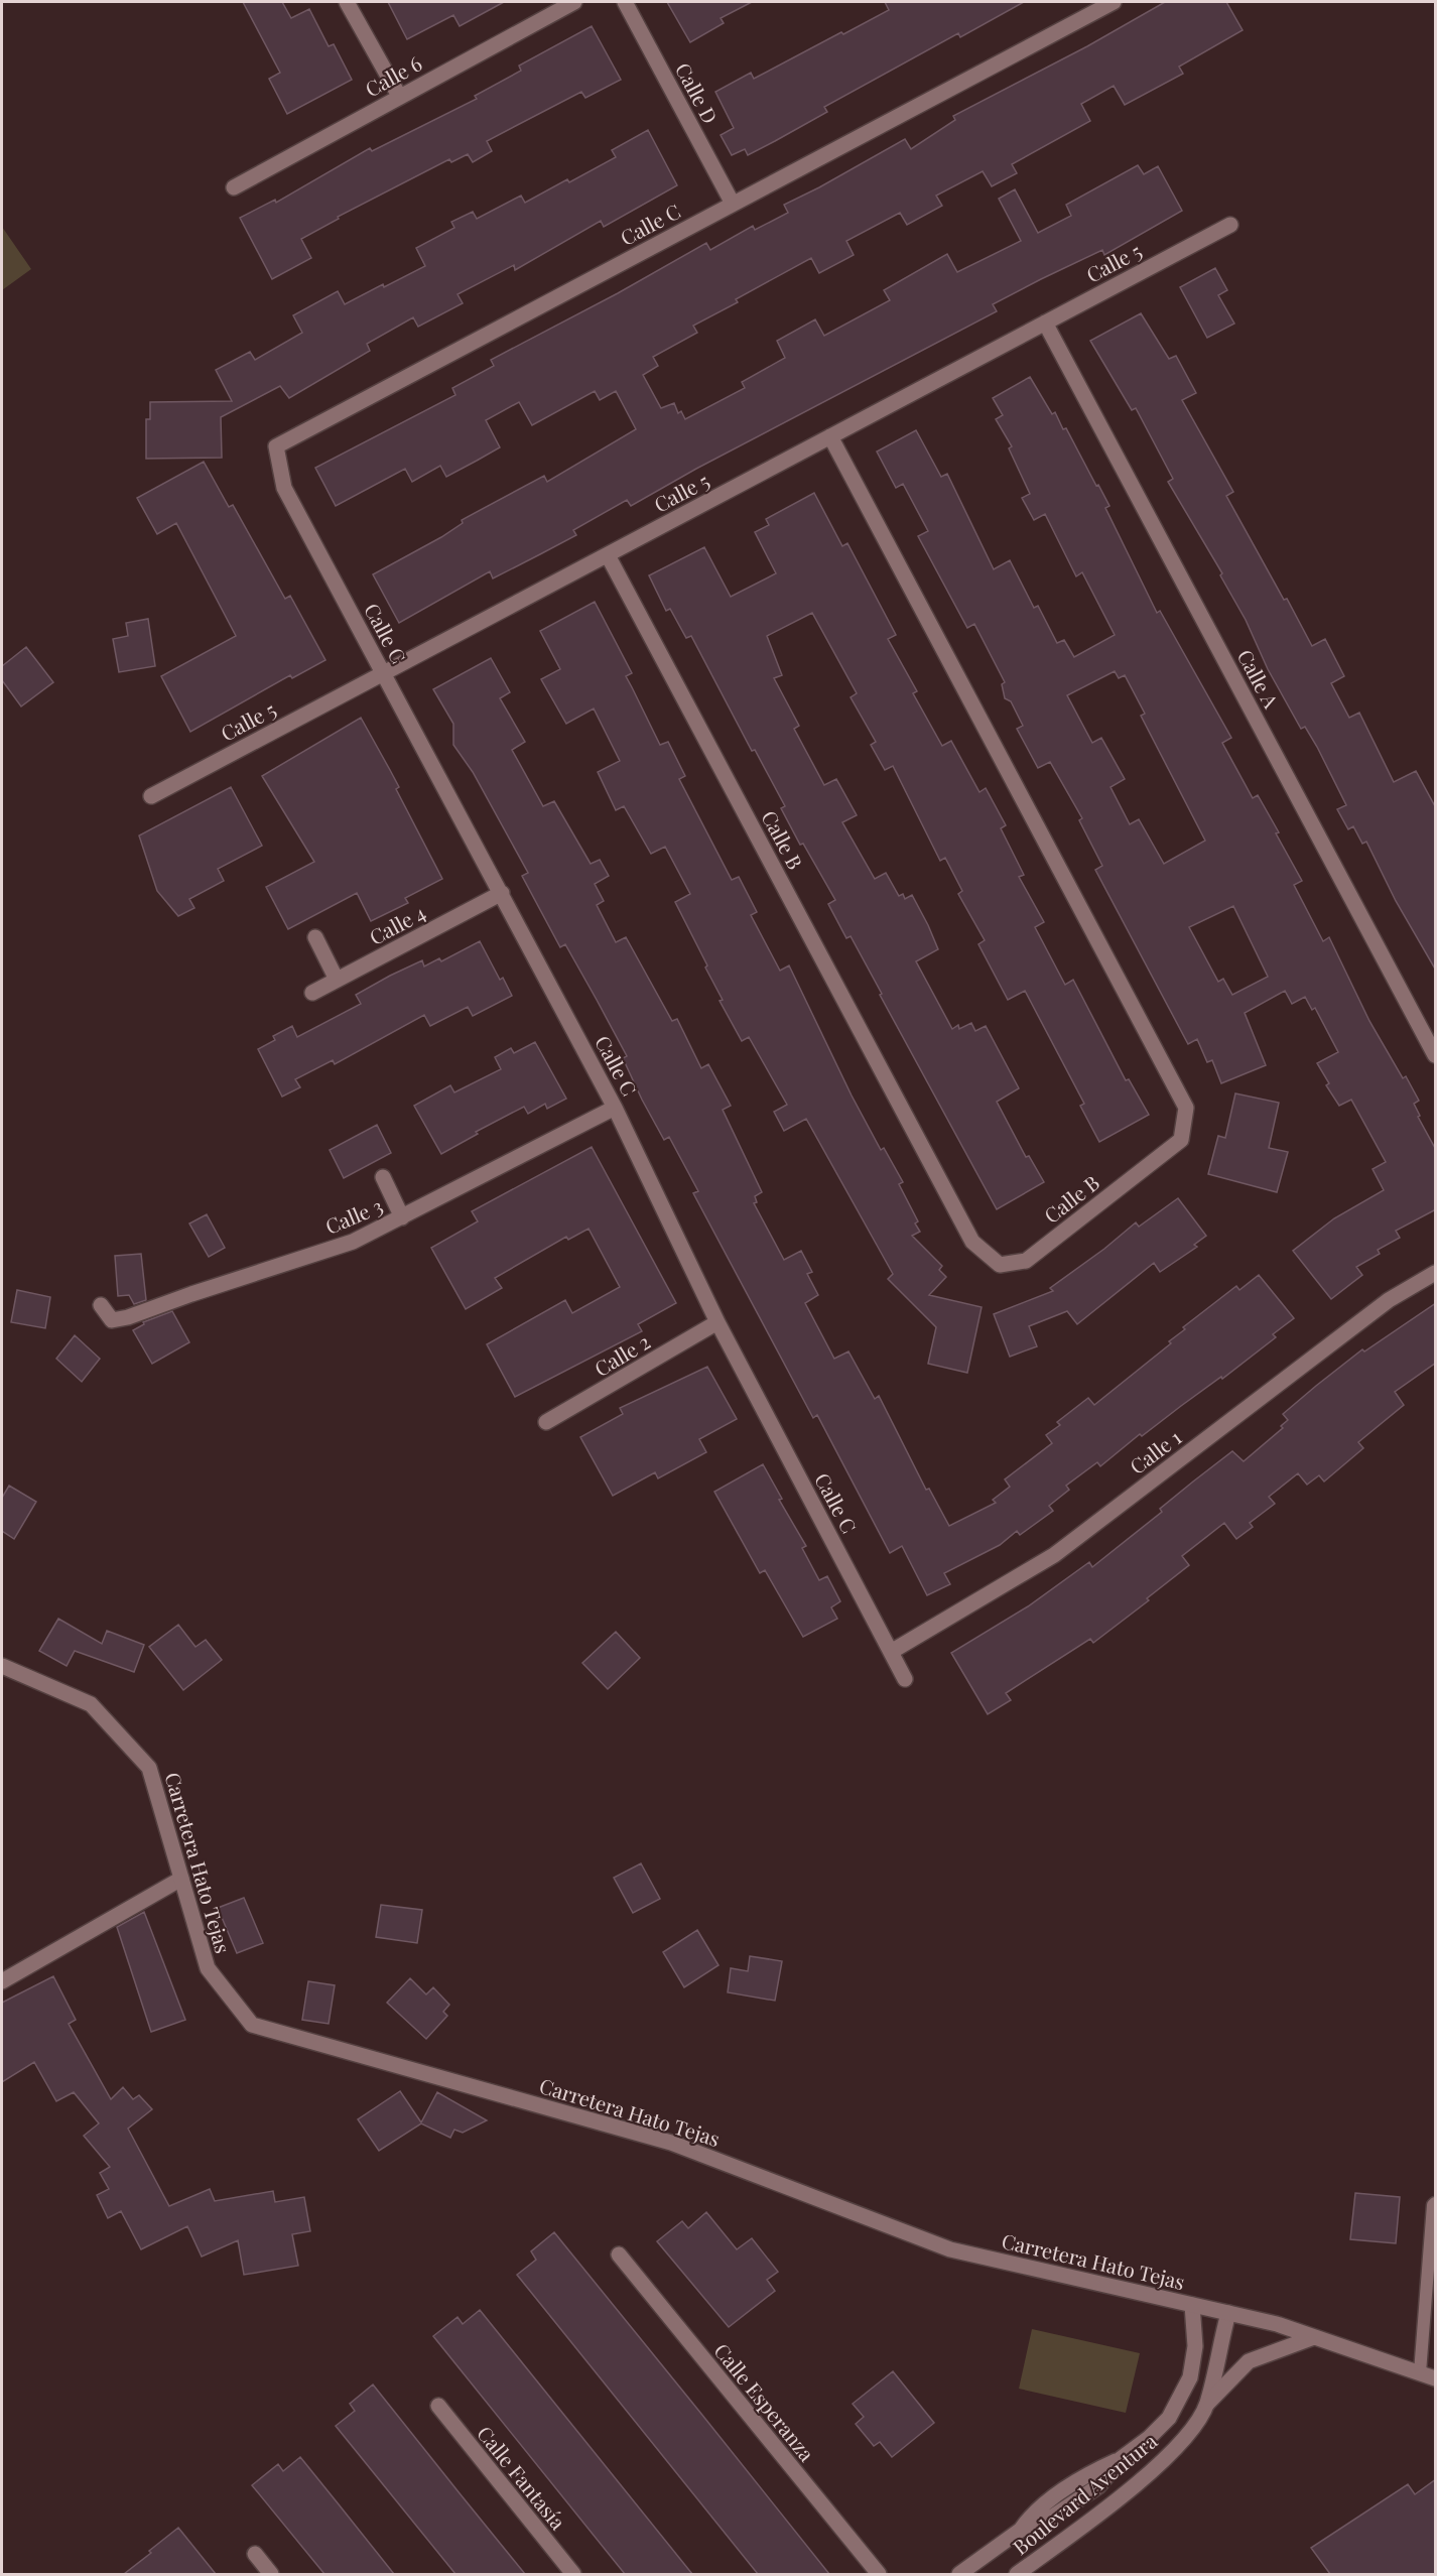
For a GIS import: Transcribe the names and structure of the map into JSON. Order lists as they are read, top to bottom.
{
  "streets": {
    "street": [
      "Calle 6",
      "Calle D",
      "Calle C",
      "Calle 5",
      "Calle A",
      "Calle B",
      "Calle 4",
      "Calle 3",
      "Calle 2",
      "Calle 1",
      "Carretera Hato Tejas",
      "Calle Esperanza",
      "Calle Fantasía",
      "Boulevard Aventura"
    ]
  },
  "crossings": [
    ["Calle D", "Calle C"],
    ["Calle C", "Calle 5"],
    ["Calle C", "Calle 4"],
    ["Calle C", "Calle 3"],
    ["Calle C", "Calle 2"],
    ["Calle C", "Calle 1"],
    ["Calle 5", "Calle A"],
    ["Calle 5", "Calle B"],
    ["Carretera Hato Tejas", "Boulevard Aventura"]
  ]
}
